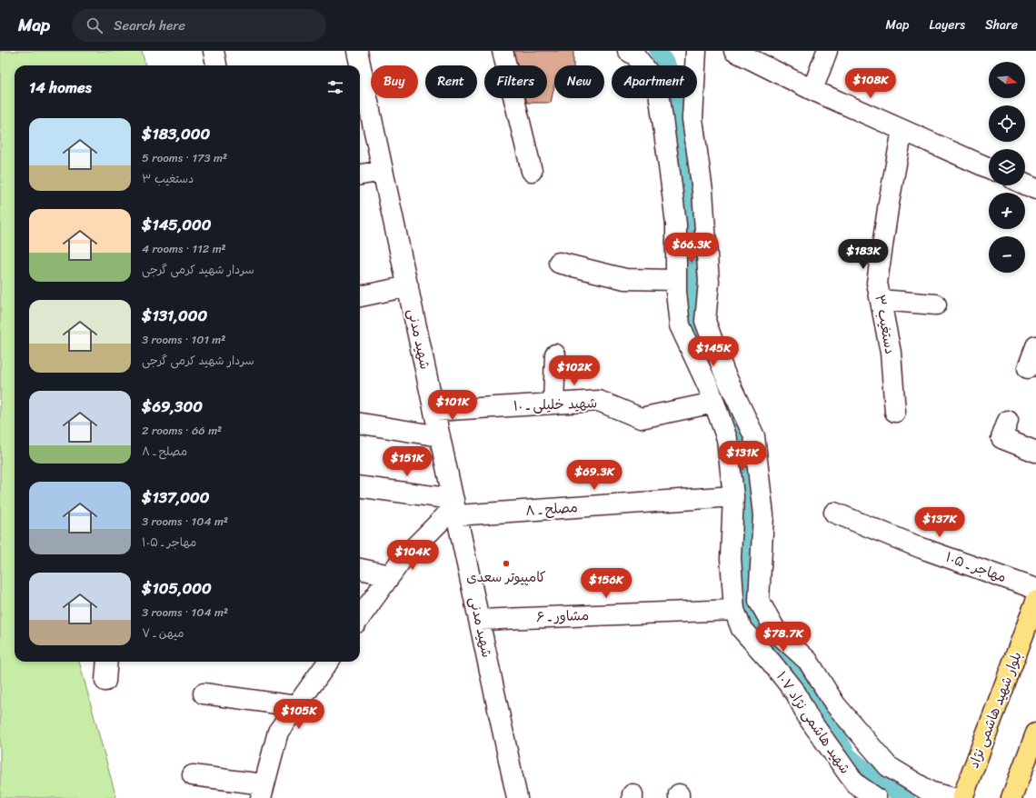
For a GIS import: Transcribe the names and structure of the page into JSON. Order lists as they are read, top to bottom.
{
  "streets": {
    "main road": ["بلوار شهید هاشمی نژاد"],
    "street": [
      "دستغیب ۳",
      "شهید مدنی",
      "شهید خلیلی ـ ۱۰",
      "مصلح ـ ۸",
      "مهاجر ـ ۱۰۵",
      "مشاور ـ ۶",
      "شهید هاشمی نژاد ۱۰۷"
    ]
  },
  "crossings": [
    ["شهید مدنی", "شهید خلیلی ـ ۱۰"],
    ["شهید مدنی", "مصلح ـ ۸"],
    ["شهید مدنی", "مشاور ـ ۶"],
    ["شهید خلیلی ـ ۱۰", "شهید هاشمی نژاد ۱۰۷"],
    ["مصلح ـ ۸", "شهید هاشمی نژاد ۱۰۷"],
    ["مشاور ـ ۶", "شهید هاشمی نژاد ۱۰۷"]
  ],
  "places": ["کامپیوتر سعدی"],
  "north": "right",
  "page": {
    "header": "Map",
    "search": "Search here",
    "nav": ["Map", "Layers", "Share"],
    "map_buttons": ["+", "−"],
    "chip": [
      "Buy",
      "Rent",
      "Filters",
      "New",
      "Apartment"
    ],
    "heading": "14 homes",
    "price": [
      "$108K",
      "$66.3K",
      "$183K",
      "$145K",
      "$102K",
      "$101K",
      "$131K",
      "$151K",
      "$69.3K",
      "$137K",
      "$104K",
      "$156K",
      "$78.7K",
      "$105K"
    ],
    "list": [
      {
        "name": "$183,000",
        "note": "5 rooms · 173 m² · دستغیب ۳"
      },
      {
        "name": "$145,000",
        "note": "4 rooms · 112 m² · سردار شهید کرمی گرجی"
      },
      {
        "name": "$131,000",
        "note": "3 rooms · 101 m² · سردار شهید کرمی گرجی"
      },
      {
        "name": "$69,300",
        "note": "2 rooms · 66 m² · مصلح ـ ۸"
      },
      {
        "name": "$137,000",
        "note": "3 rooms · 104 m² · مهاجر ـ ۱۰۵"
      },
      {
        "name": "$105,000",
        "note": "3 rooms · 104 m² · میهن ـ ۷"
      }
    ]
  }
}
